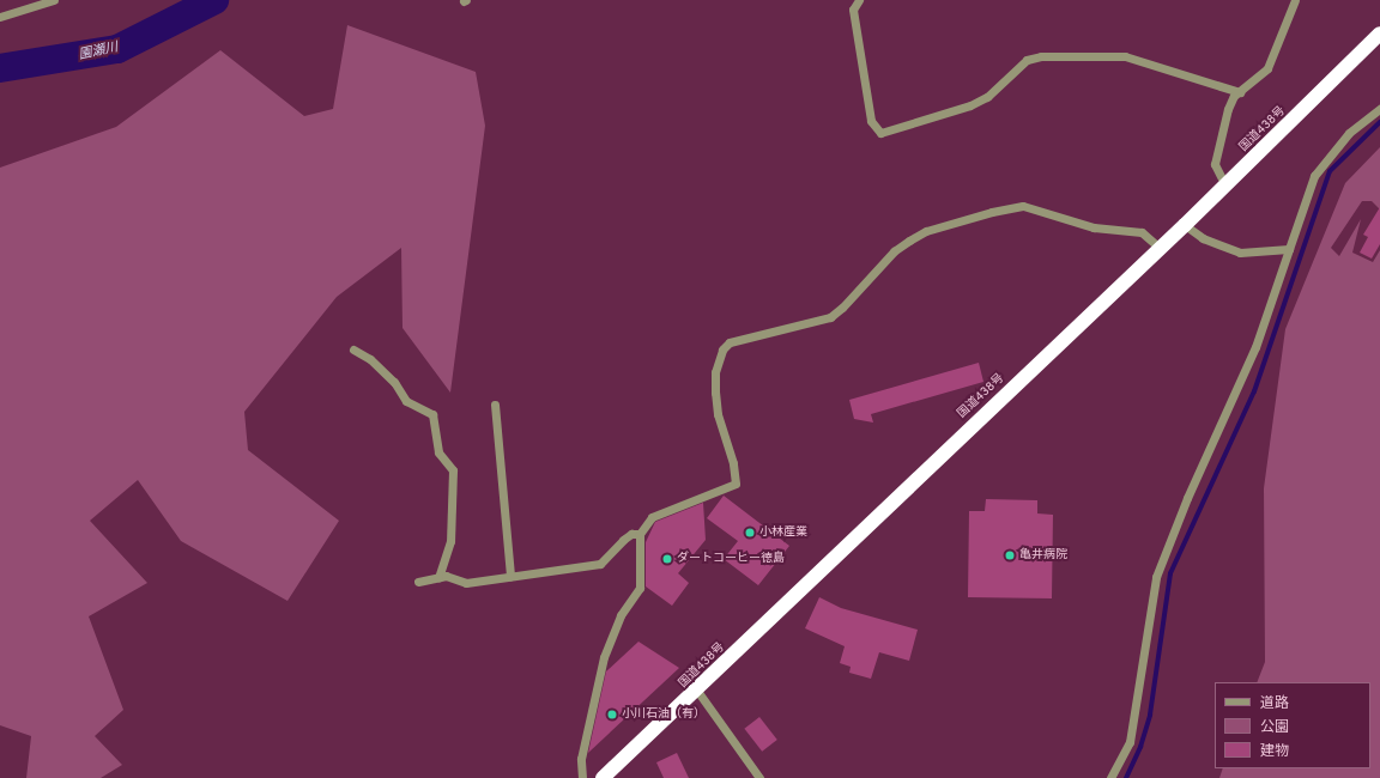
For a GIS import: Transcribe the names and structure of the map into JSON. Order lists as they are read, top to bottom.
{
  "streets": {
    "highway": ["国道438号"]
  },
  "water": ["園瀬川"],
  "places": [
    "小林産業",
    "亀井病院",
    "ダートコーヒー徳島",
    "小川石油（有）"
  ],
  "legend": ["道路", "公園", "建物"]
}
